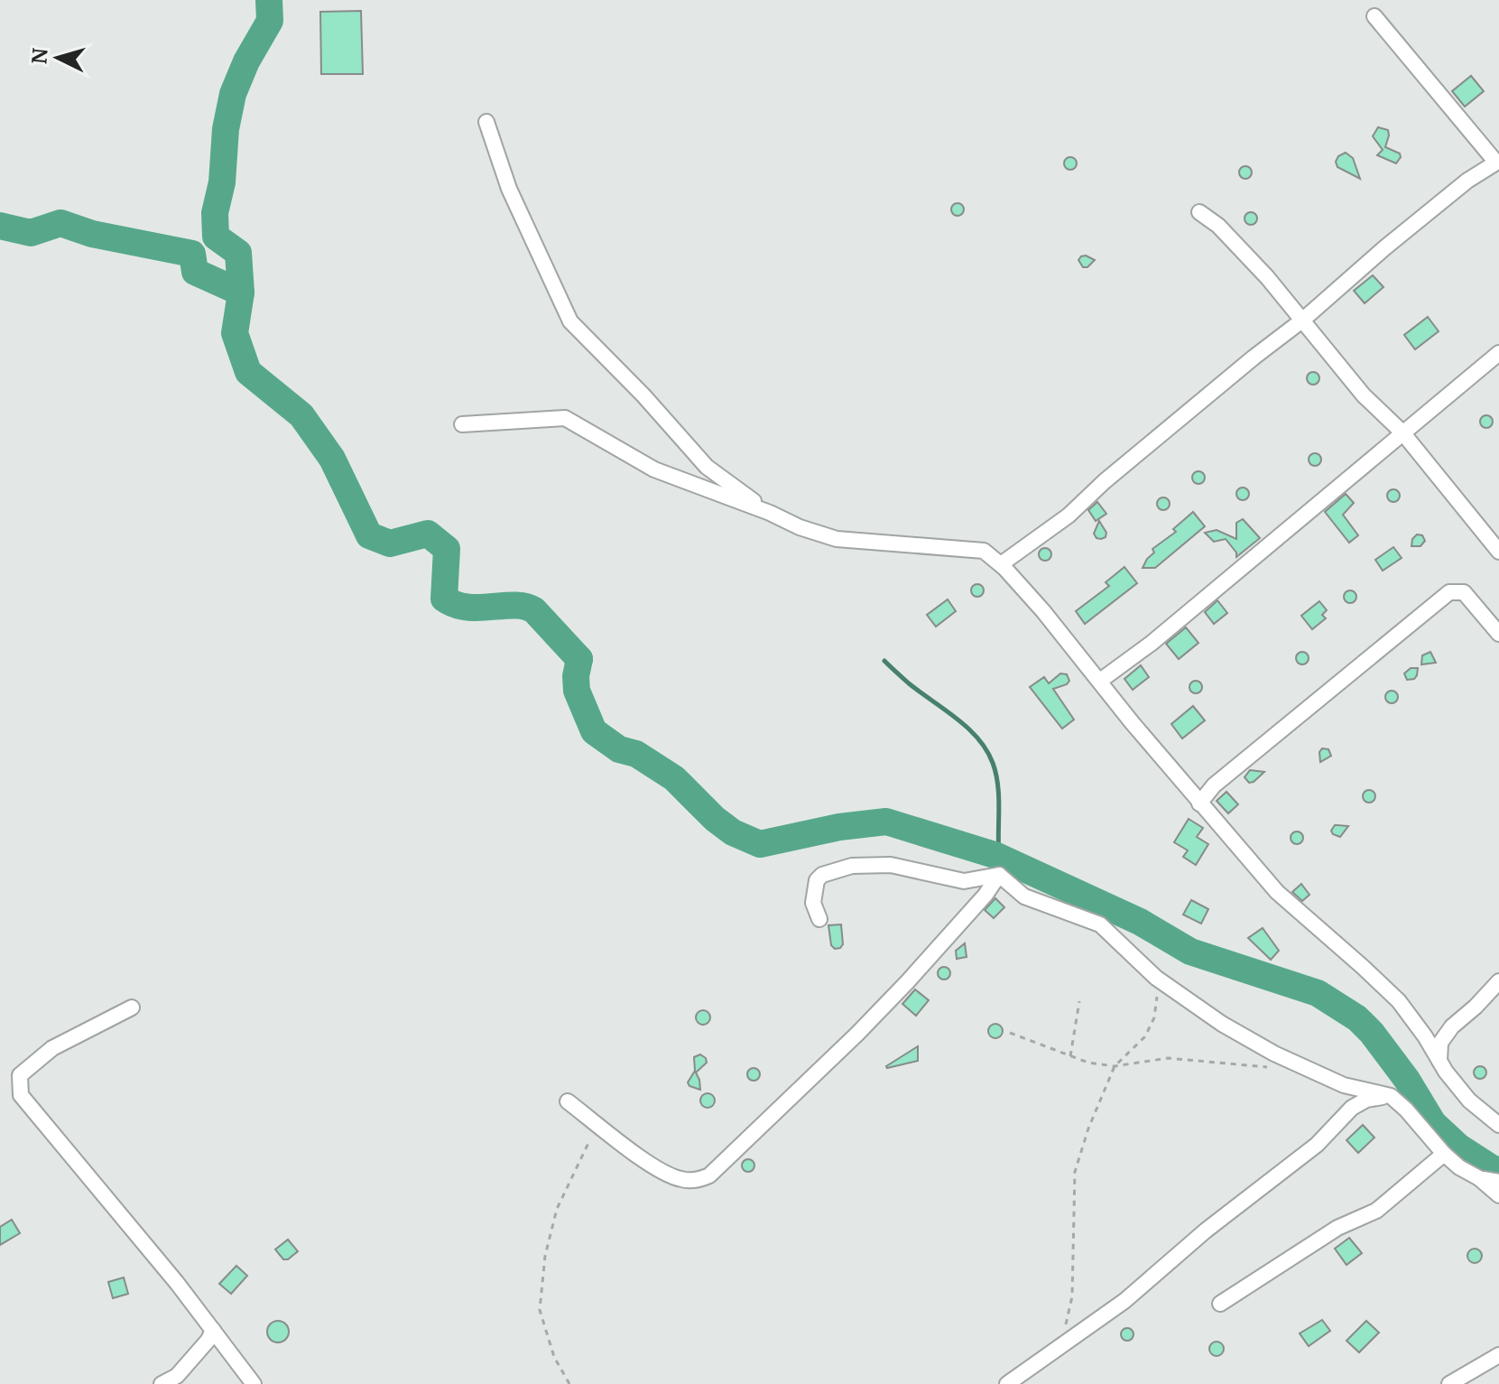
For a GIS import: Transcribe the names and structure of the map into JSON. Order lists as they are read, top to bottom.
{
  "north": "left"
}
